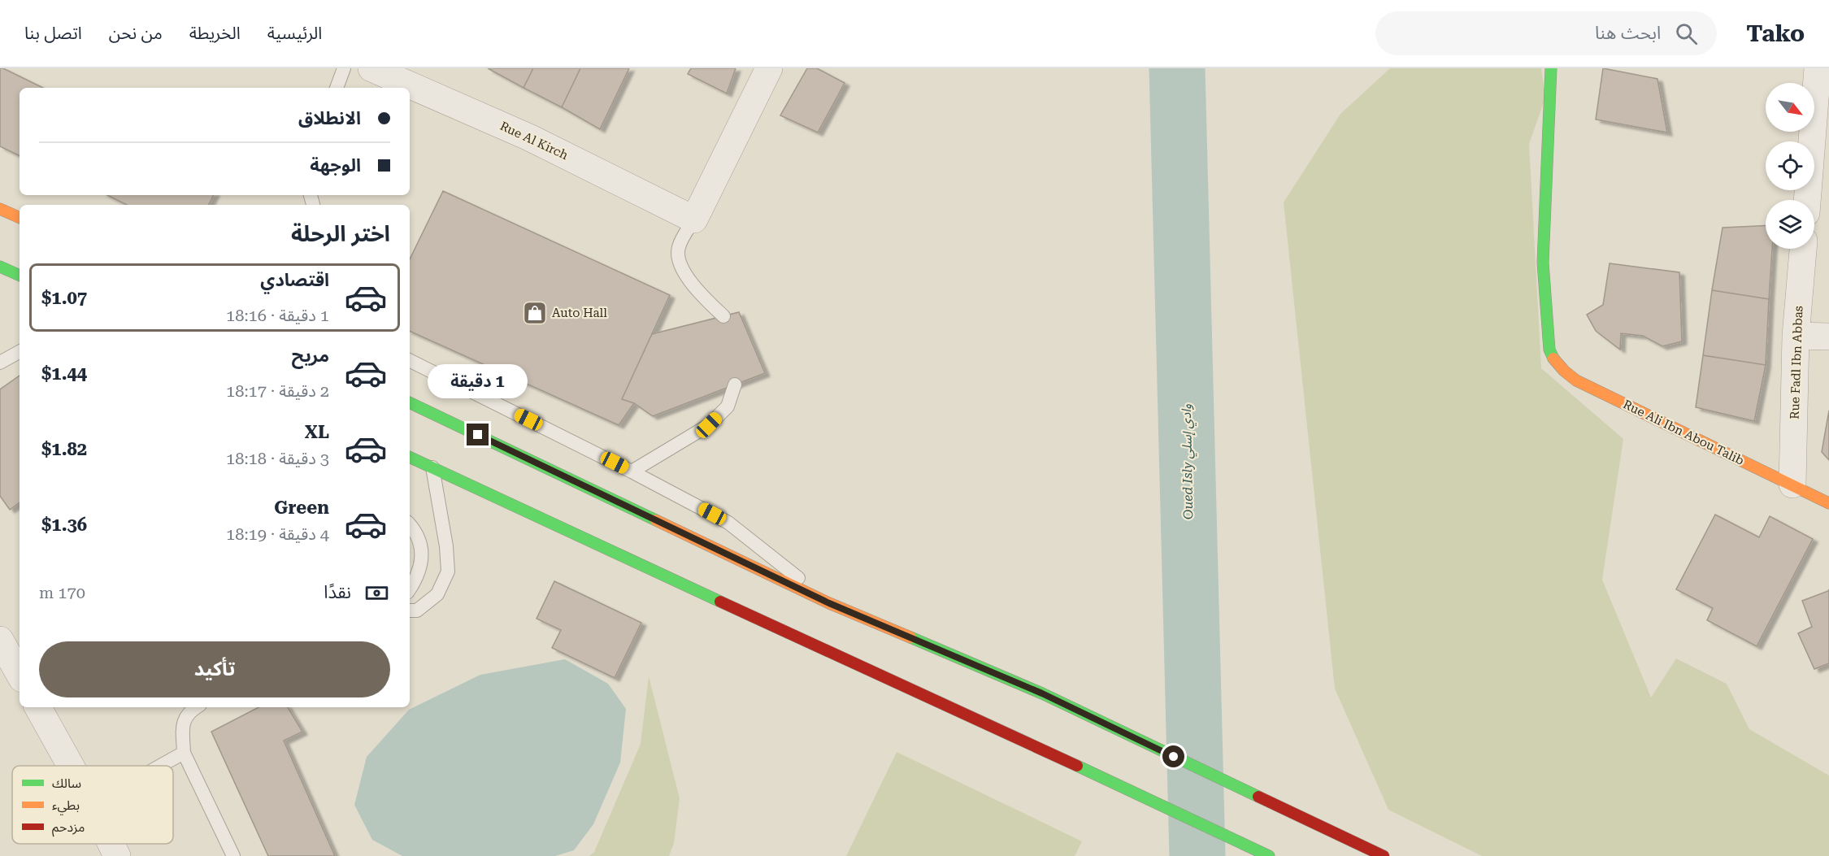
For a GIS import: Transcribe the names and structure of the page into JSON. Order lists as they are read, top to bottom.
{
  "streets": {
    "main road": ["Rue Ali Ibn Abou Talib"],
    "street": ["Rue Al Kirch", "Rue Fadl Ibn Abbas"]
  },
  "crossings": [
    ["Rue Fadl Ibn Abbas", "Rue Ali Ibn Abou Talib"]
  ],
  "water": ["Oued Isly وادي إسلي"],
  "places": {
    "shop": ["Auto Hall"]
  },
  "legend": ["سالك", "بطيء", "مزدحم"],
  "north": "bottom right",
  "page": {
    "header": "Tako",
    "search": "ابحث هنا",
    "nav": [
      "الرئيسية",
      "الخريطة",
      "من نحن",
      "اتصل بنا"
    ],
    "banner": ["الانطلاق", "الوجهة"],
    "heading": "اختر الرحلة",
    "list": [
      {
        "name": "اقتصادي",
        "note": "1 دقيقة · 18:16",
        "value": "$1.07"
      },
      {
        "name": "مريح",
        "note": "2 دقيقة · 18:17",
        "value": "$1.44"
      },
      {
        "name": "XL",
        "note": "3 دقيقة · 18:18",
        "value": "$1.82"
      },
      {
        "name": "Green",
        "note": "4 دقيقة · 18:19",
        "value": "$1.36"
      }
    ],
    "bubble": "1 دقيقة",
    "pay": ["نقدًا", "170 m"],
    "buttons": "تأكيد"
  }
}
